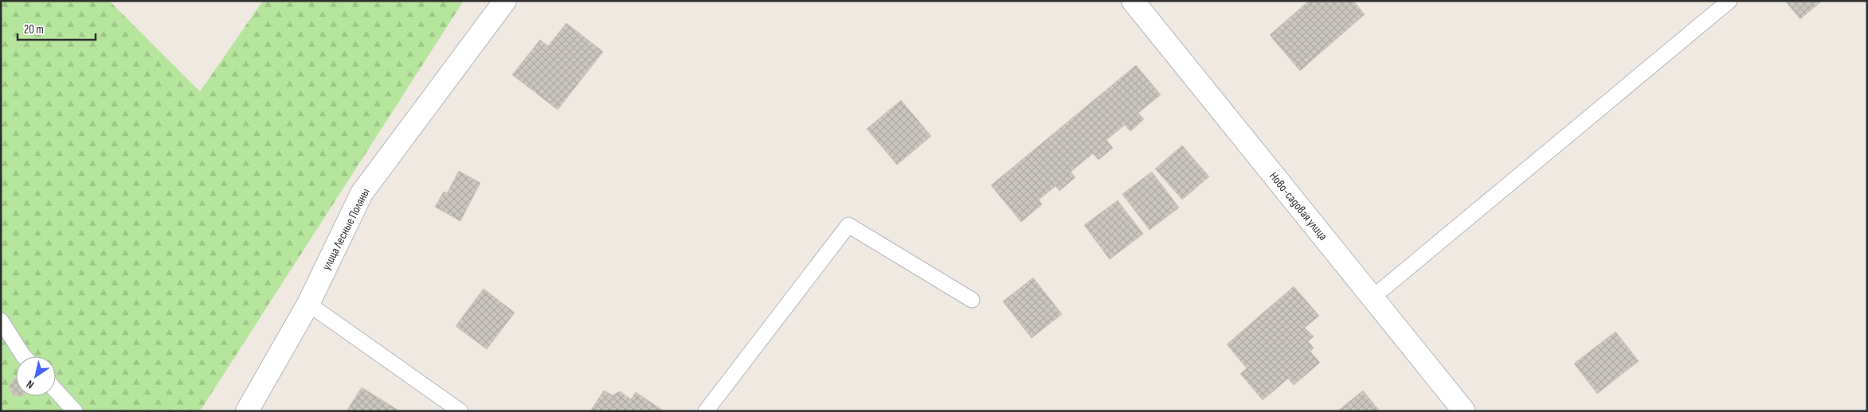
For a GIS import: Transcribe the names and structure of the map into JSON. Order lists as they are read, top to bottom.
{
  "streets": {
    "street": ["Ново-садовая улица", "улица Лесные Поляны"]
  },
  "scale_bar": "20 m",
  "north": "bottom left"
}
